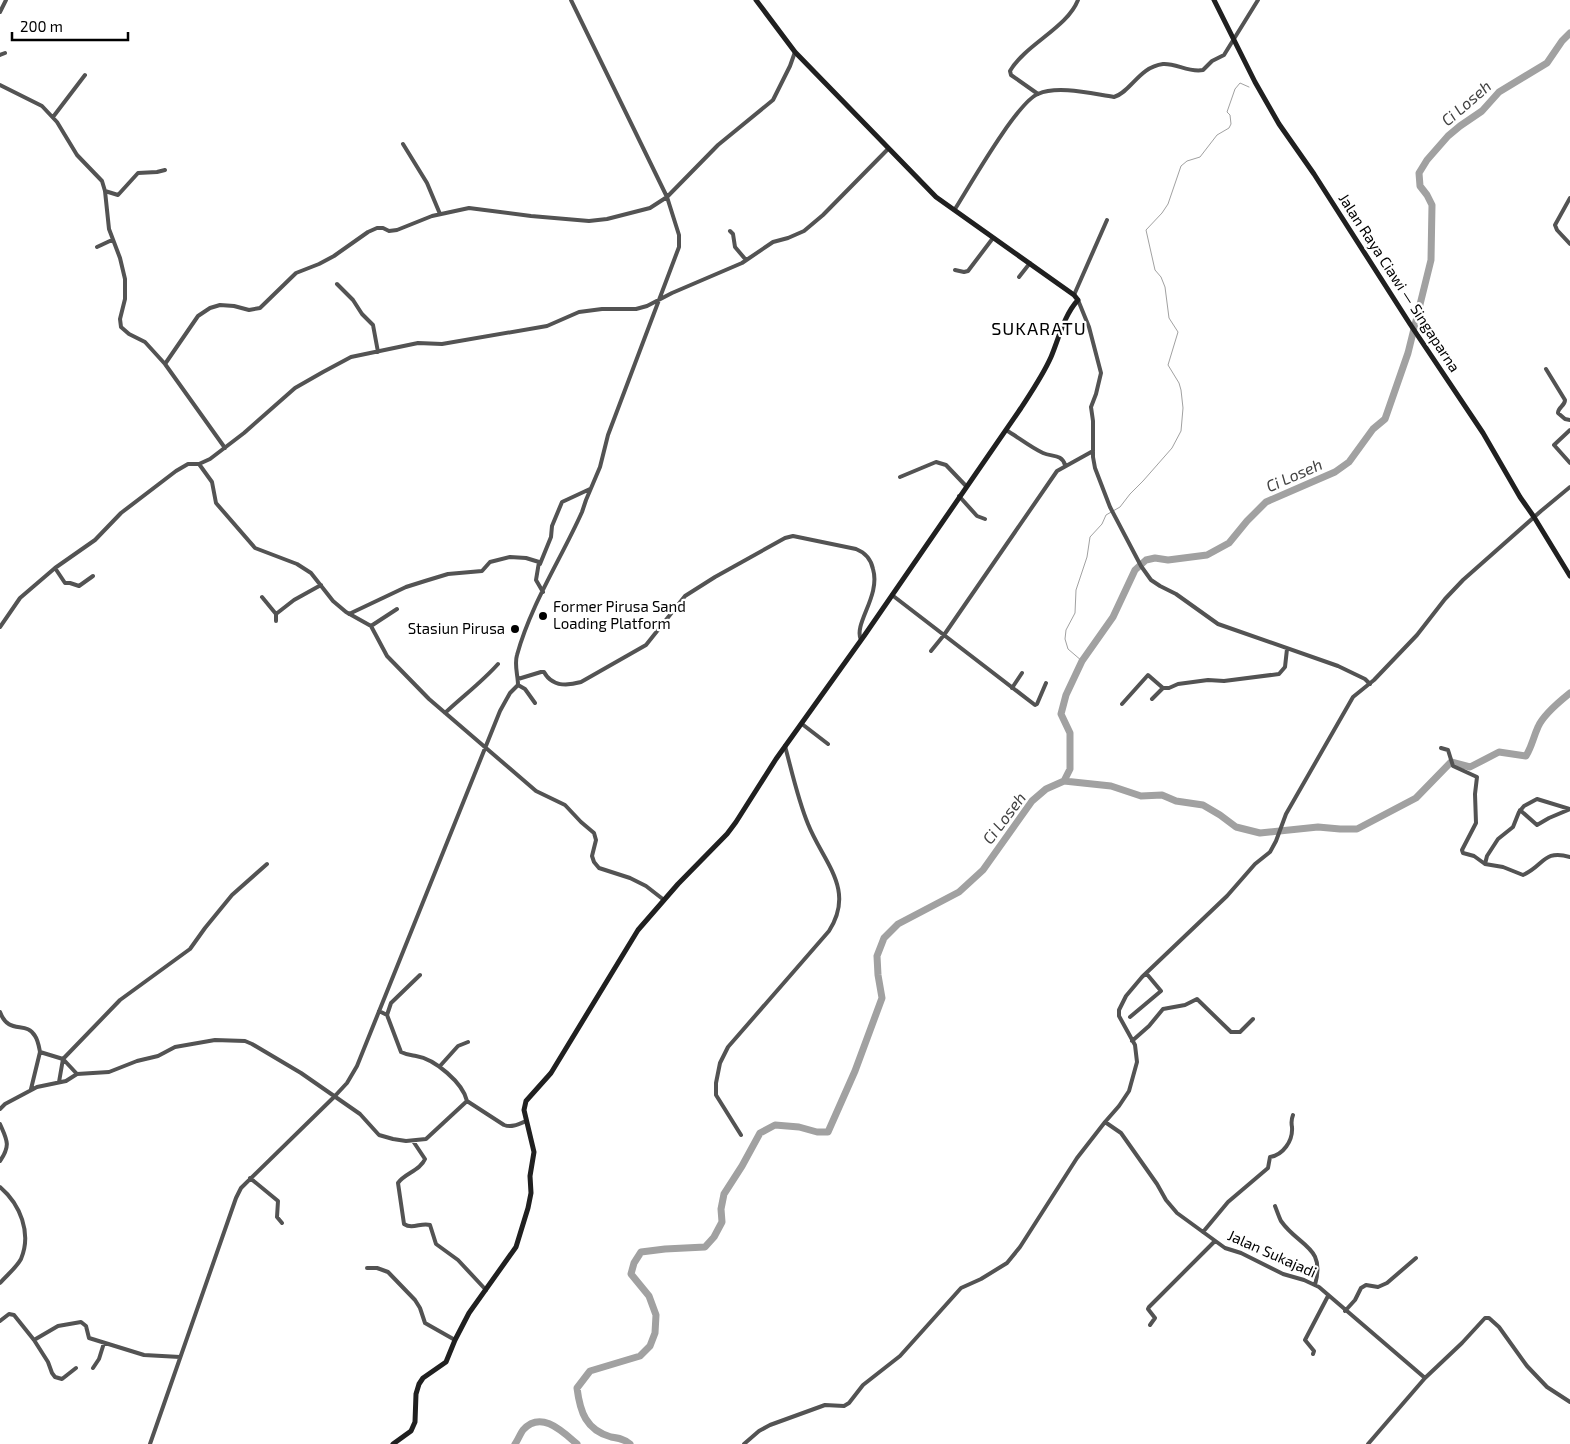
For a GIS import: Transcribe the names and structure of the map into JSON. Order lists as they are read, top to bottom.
{
  "streets": {
    "street": ["Jalan Raya Ciawi — Singaparna", "Jalan Sukajadi"]
  },
  "districts": ["SUKARATU"],
  "water": ["Ci Loseh"],
  "places": ["Former Pirusa Sand Loading Platform", "Stasiun Pirusa"],
  "scale_bar": "200 m"
}
